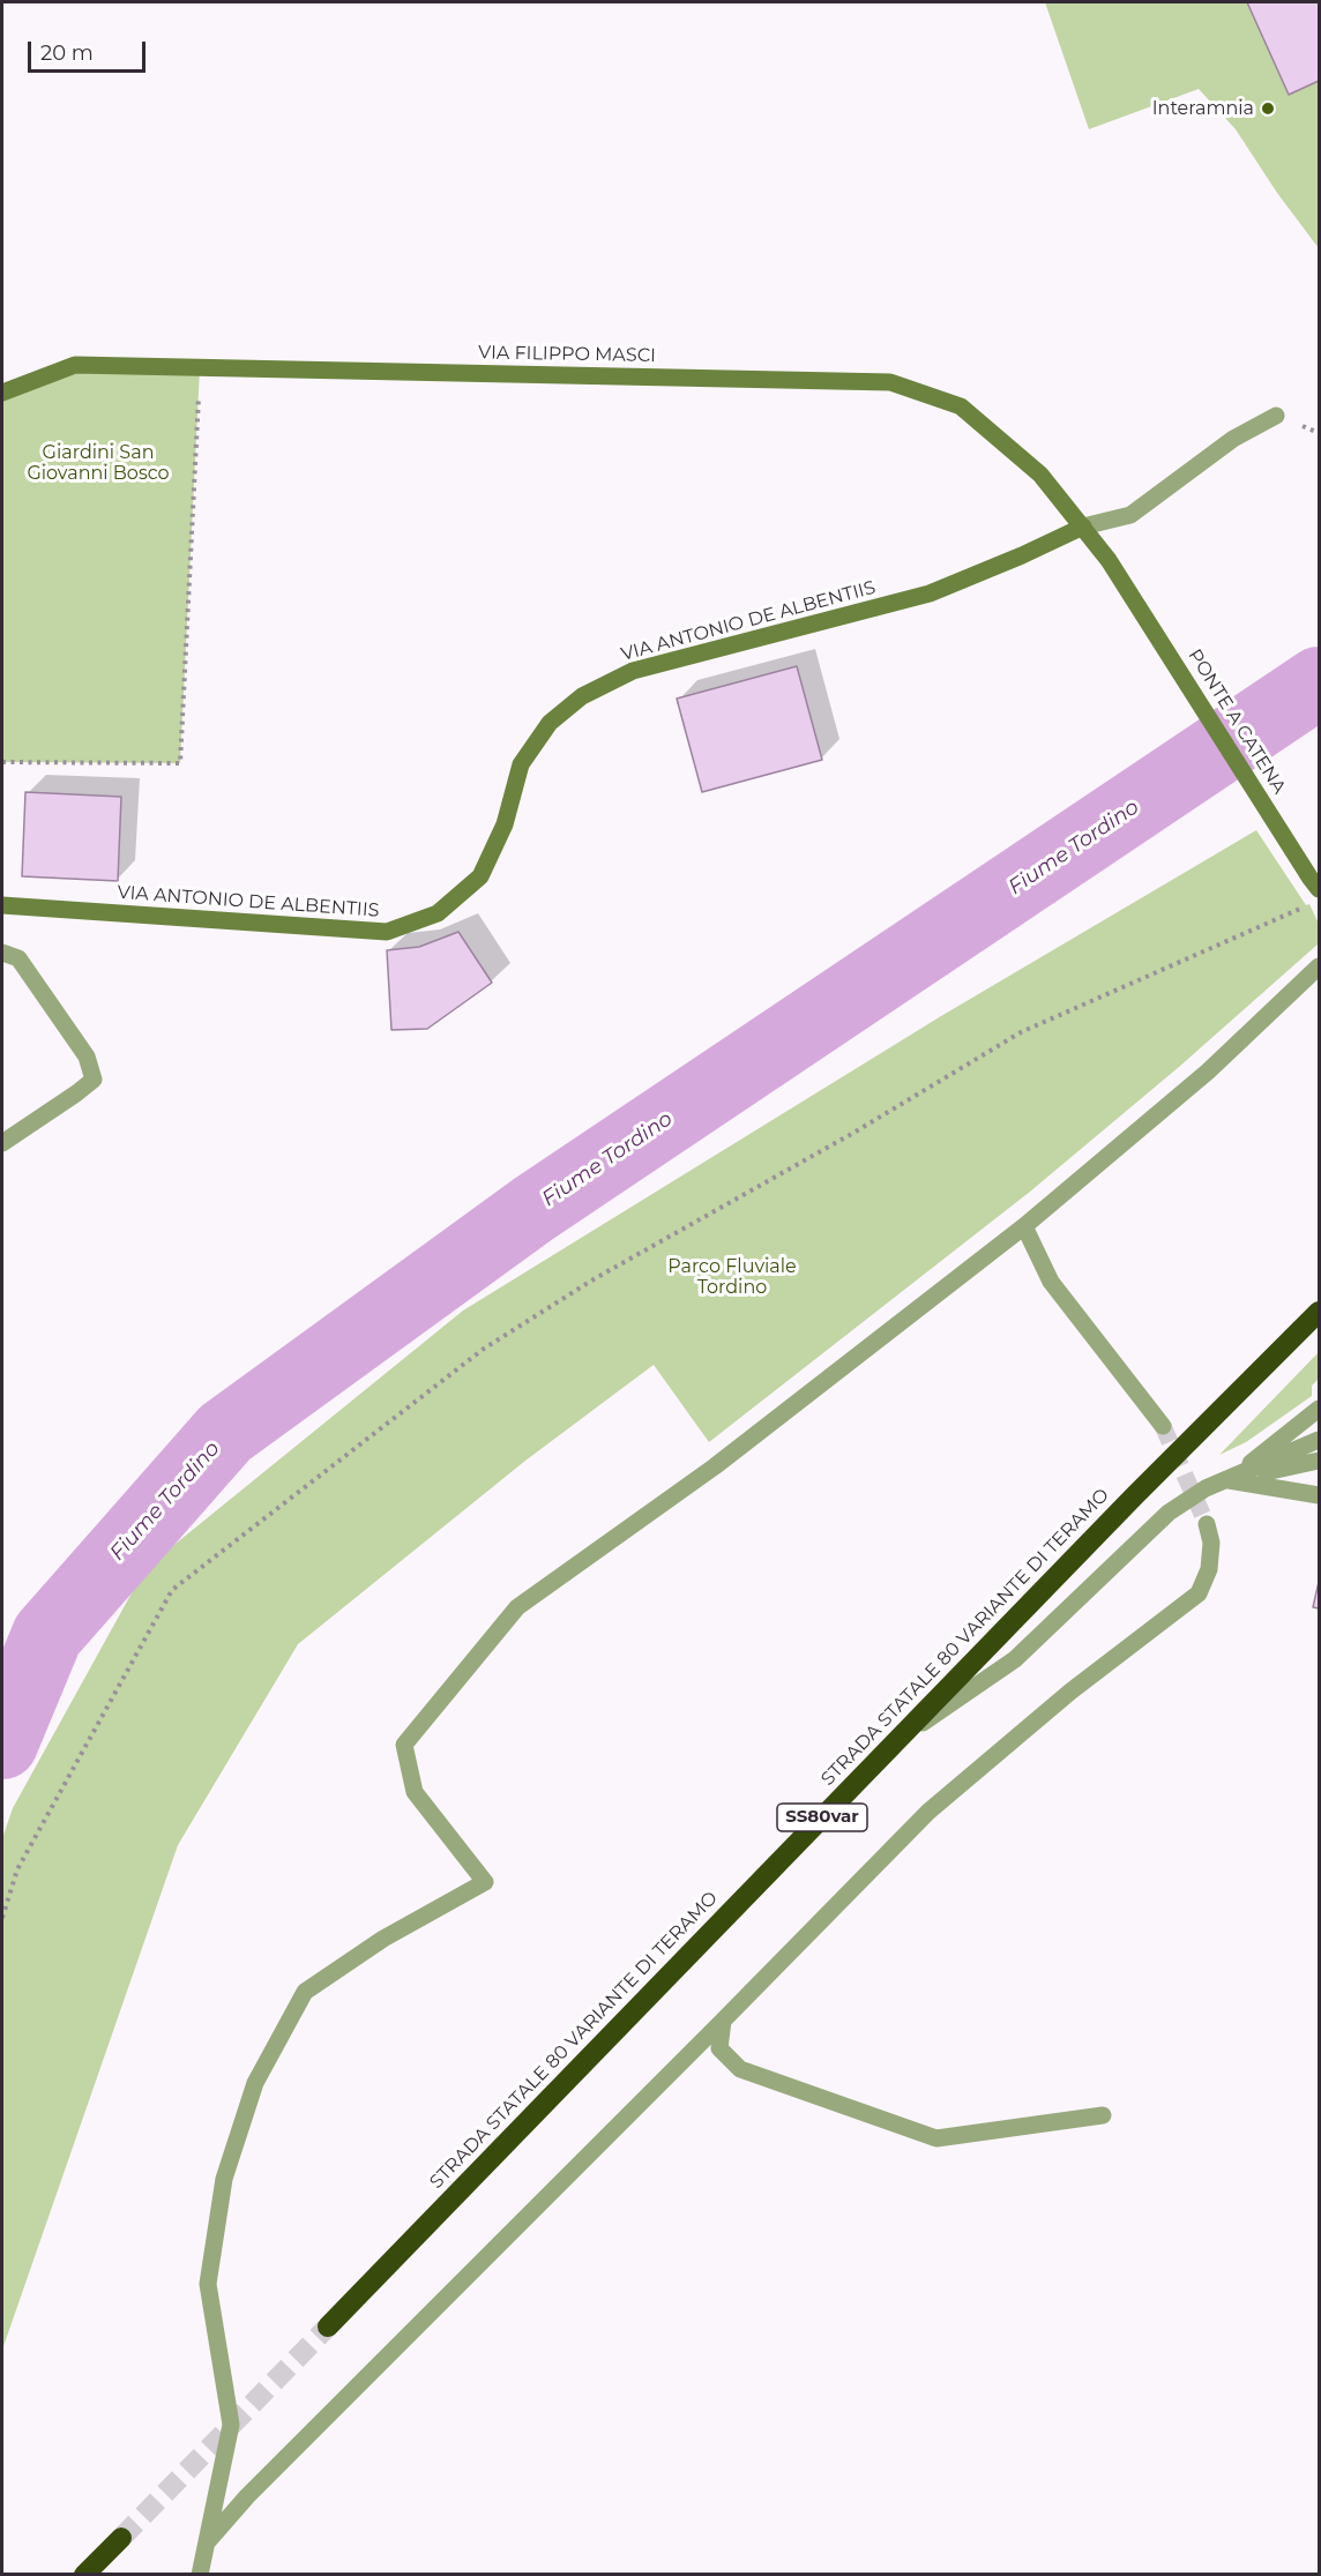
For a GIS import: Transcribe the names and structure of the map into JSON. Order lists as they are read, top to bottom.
{
  "streets": {
    "highway": ["STRADA STATALE 80 VARIANTE DI TERAMO", "SS80var"],
    "main road": ["VIA FILIPPO MASCI", "VIA ANTONIO DE ALBENTIIS", "PONTE A CATENA"]
  },
  "crossings": [
    ["VIA FILIPPO MASCI", "VIA ANTONIO DE ALBENTIIS"],
    ["VIA FILIPPO MASCI", "PONTE A CATENA"]
  ],
  "water": ["Fiume Tordino"],
  "parks": ["Giardini San Giovanni Bosco", "Parco Fluviale Tordino"],
  "places": ["Interamnia"],
  "scale_bar": "20 m"
}
